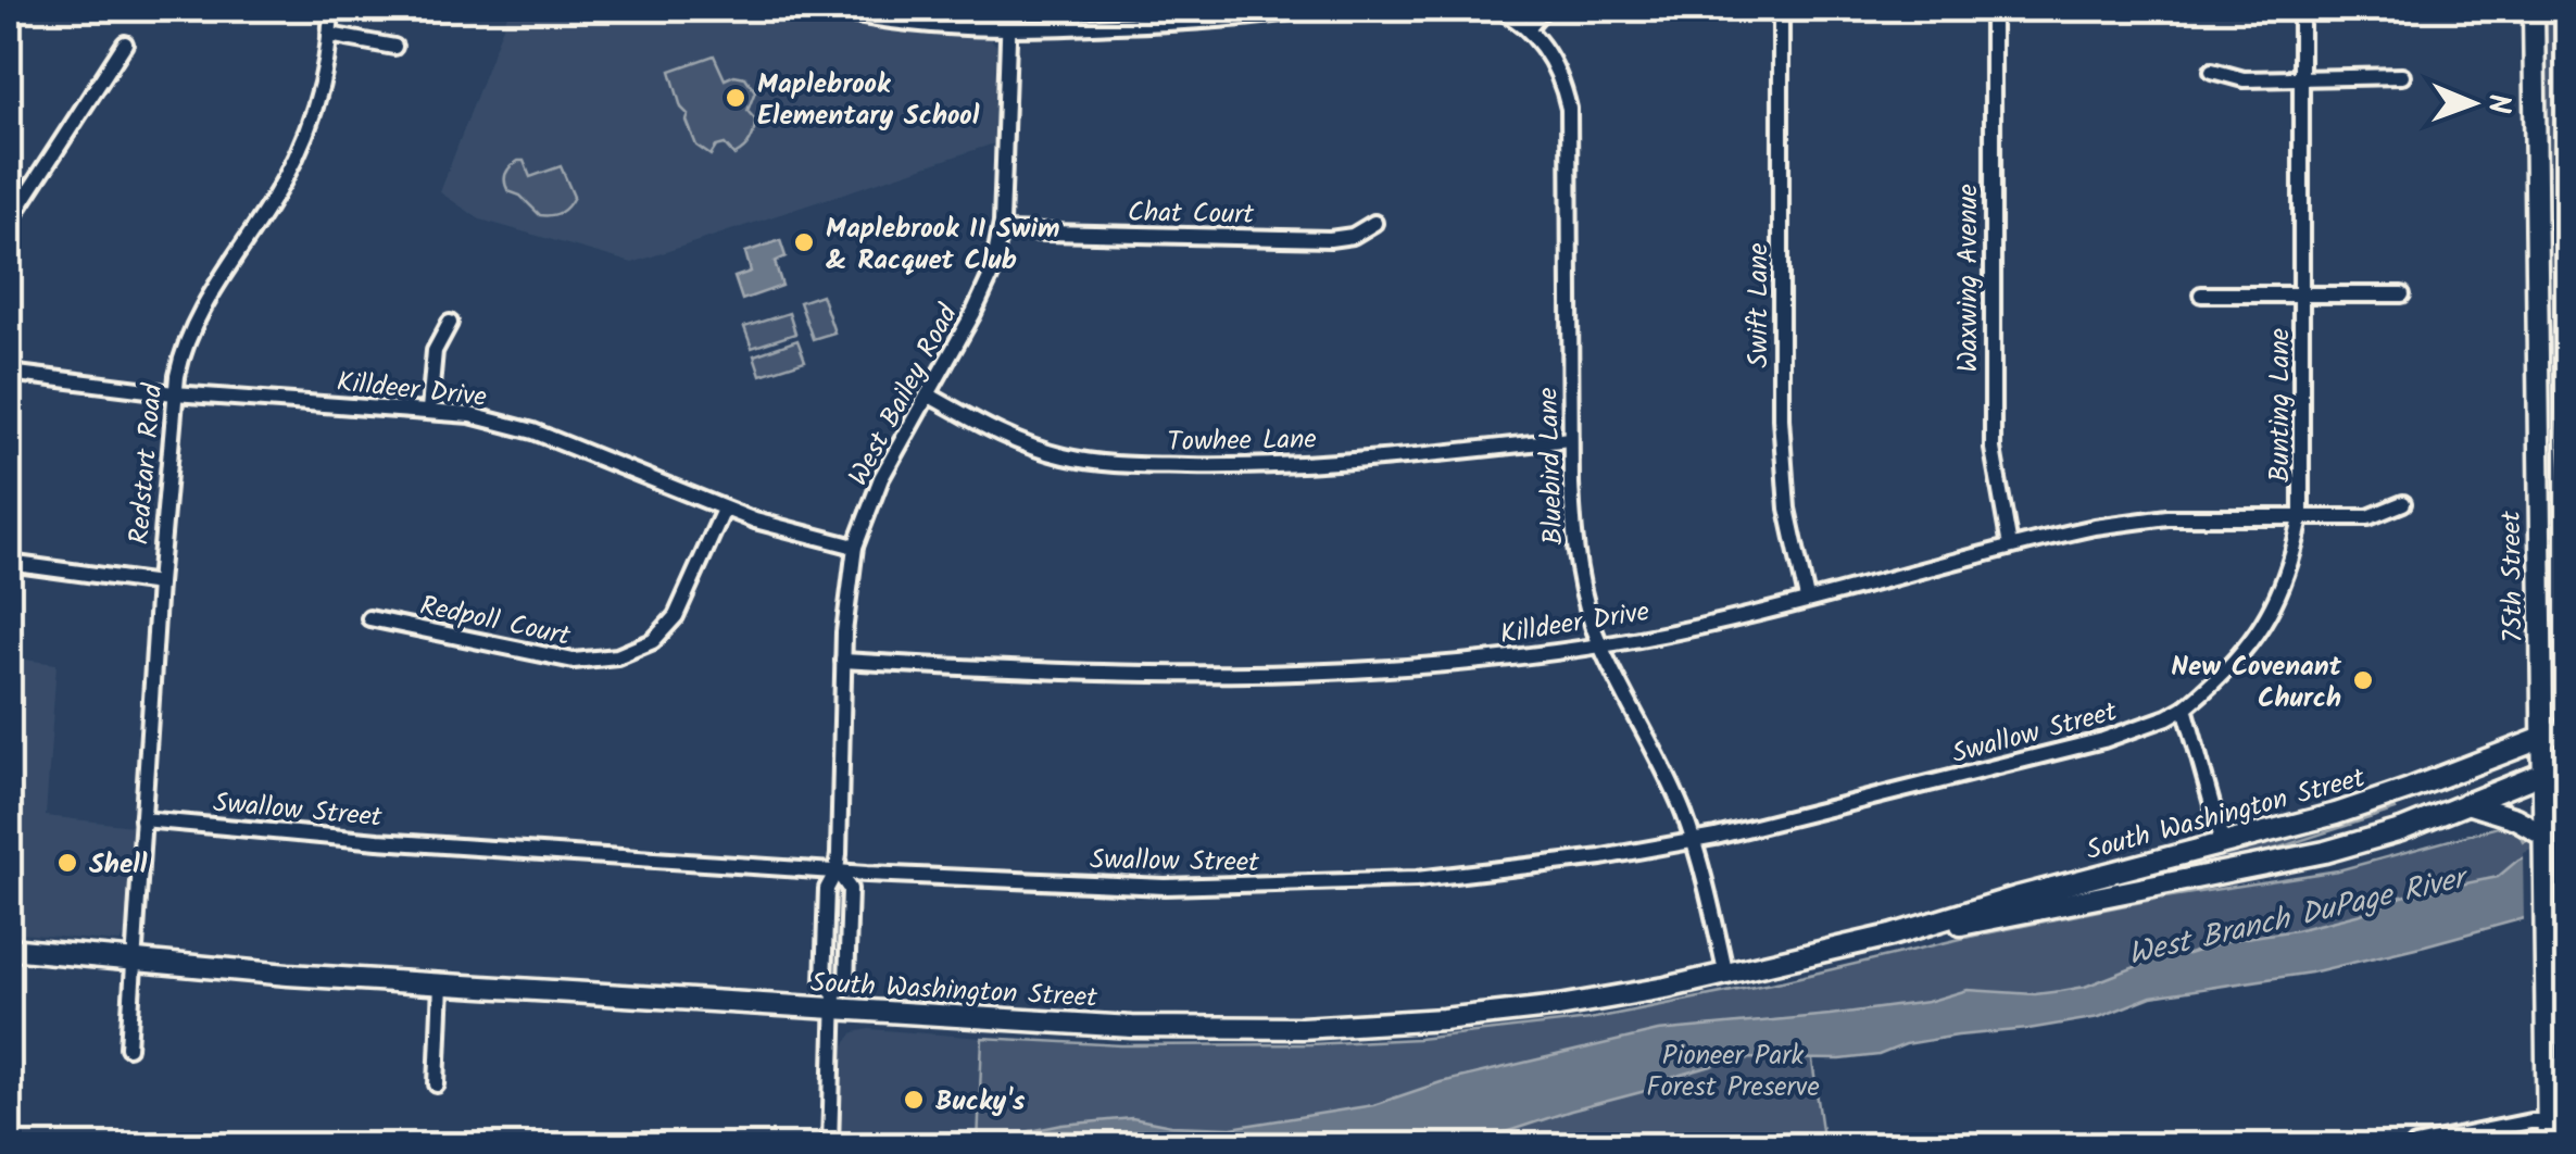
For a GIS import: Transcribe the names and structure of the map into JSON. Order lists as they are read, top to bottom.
{
  "streets": {
    "main road": ["75th Street", "South Washington Street"],
    "street": [
      "Chat Court",
      "Waxwing Avenue",
      "Swift Lane",
      "Killdeer Drive",
      "West Bailey Road",
      "Bunting Lane",
      "Towhee Lane",
      "Redstart Road",
      "Bluebird Lane",
      "Redpoll Court",
      "Swallow Street"
    ]
  },
  "crossings": [
    ["Chat Court", "West Bailey Road"],
    ["Waxwing Avenue", "Killdeer Drive"],
    ["Swift Lane", "Killdeer Drive"],
    ["Killdeer Drive", "West Bailey Road"],
    ["Killdeer Drive", "Bunting Lane"],
    ["Killdeer Drive", "Redstart Road"],
    ["Killdeer Drive", "Bluebird Lane"],
    ["Killdeer Drive", "Redpoll Court"],
    ["West Bailey Road", "Towhee Lane"],
    ["West Bailey Road", "Swallow Street"],
    ["West Bailey Road", "South Washington Street"],
    ["Bunting Lane", "Swallow Street"],
    ["Towhee Lane", "Bluebird Lane"],
    ["Redstart Road", "Swallow Street"],
    ["Redstart Road", "South Washington Street"],
    ["Bluebird Lane", "Swallow Street"],
    ["Bluebird Lane", "South Washington Street"],
    ["75th Street", "South Washington Street"]
  ],
  "water": ["West Branch DuPage River"],
  "parks": ["Pioneer Park Forest Preserve"],
  "places": [
    "Maplebrook Elementary School",
    "Maplebrook II Swim & Racquet Club",
    "New Covenant Church",
    "Shell",
    "Bucky's"
  ],
  "north": "right"
}
